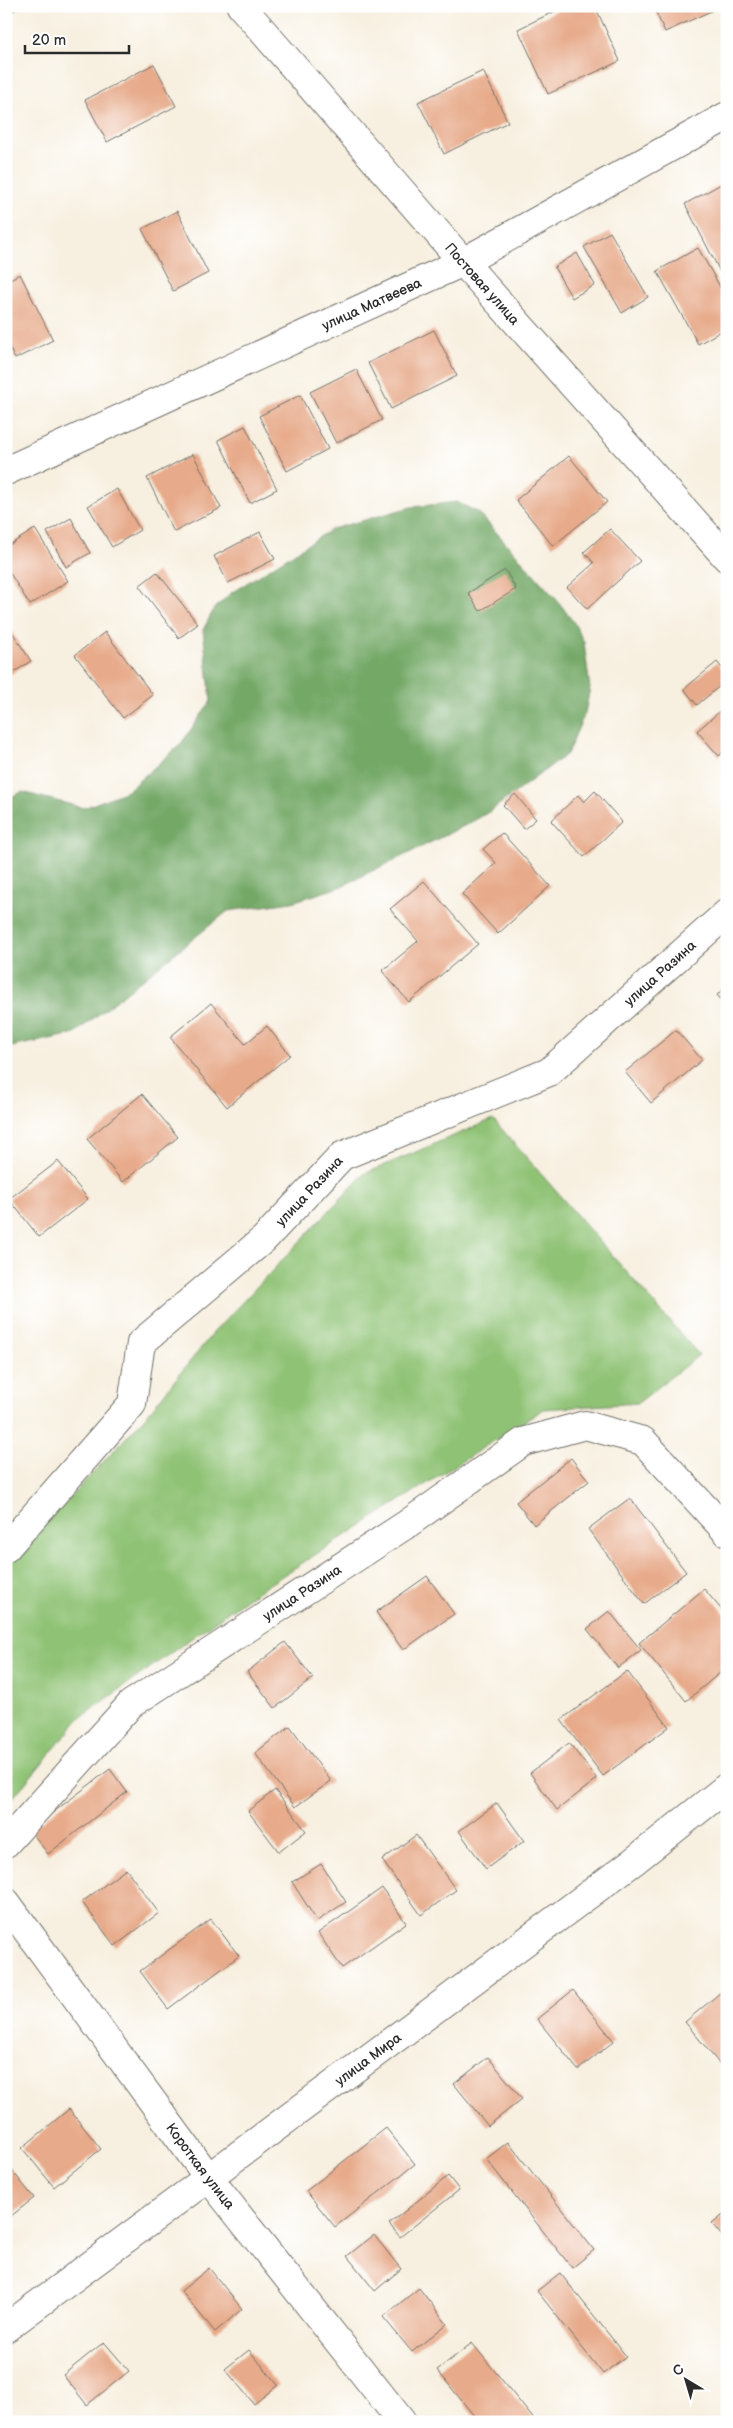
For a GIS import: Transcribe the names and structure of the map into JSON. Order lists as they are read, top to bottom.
{
  "streets": {
    "street": [
      "Постовая улица",
      "улица Матвеева",
      "улица Разина",
      "улица Мира",
      "Короткая улица"
    ]
  },
  "crossings": [
    ["Постовая улица", "улица Матвеева"],
    ["улица Мира", "Короткая улица"]
  ],
  "scale_bar": "20 m",
  "north": "top left"
}
